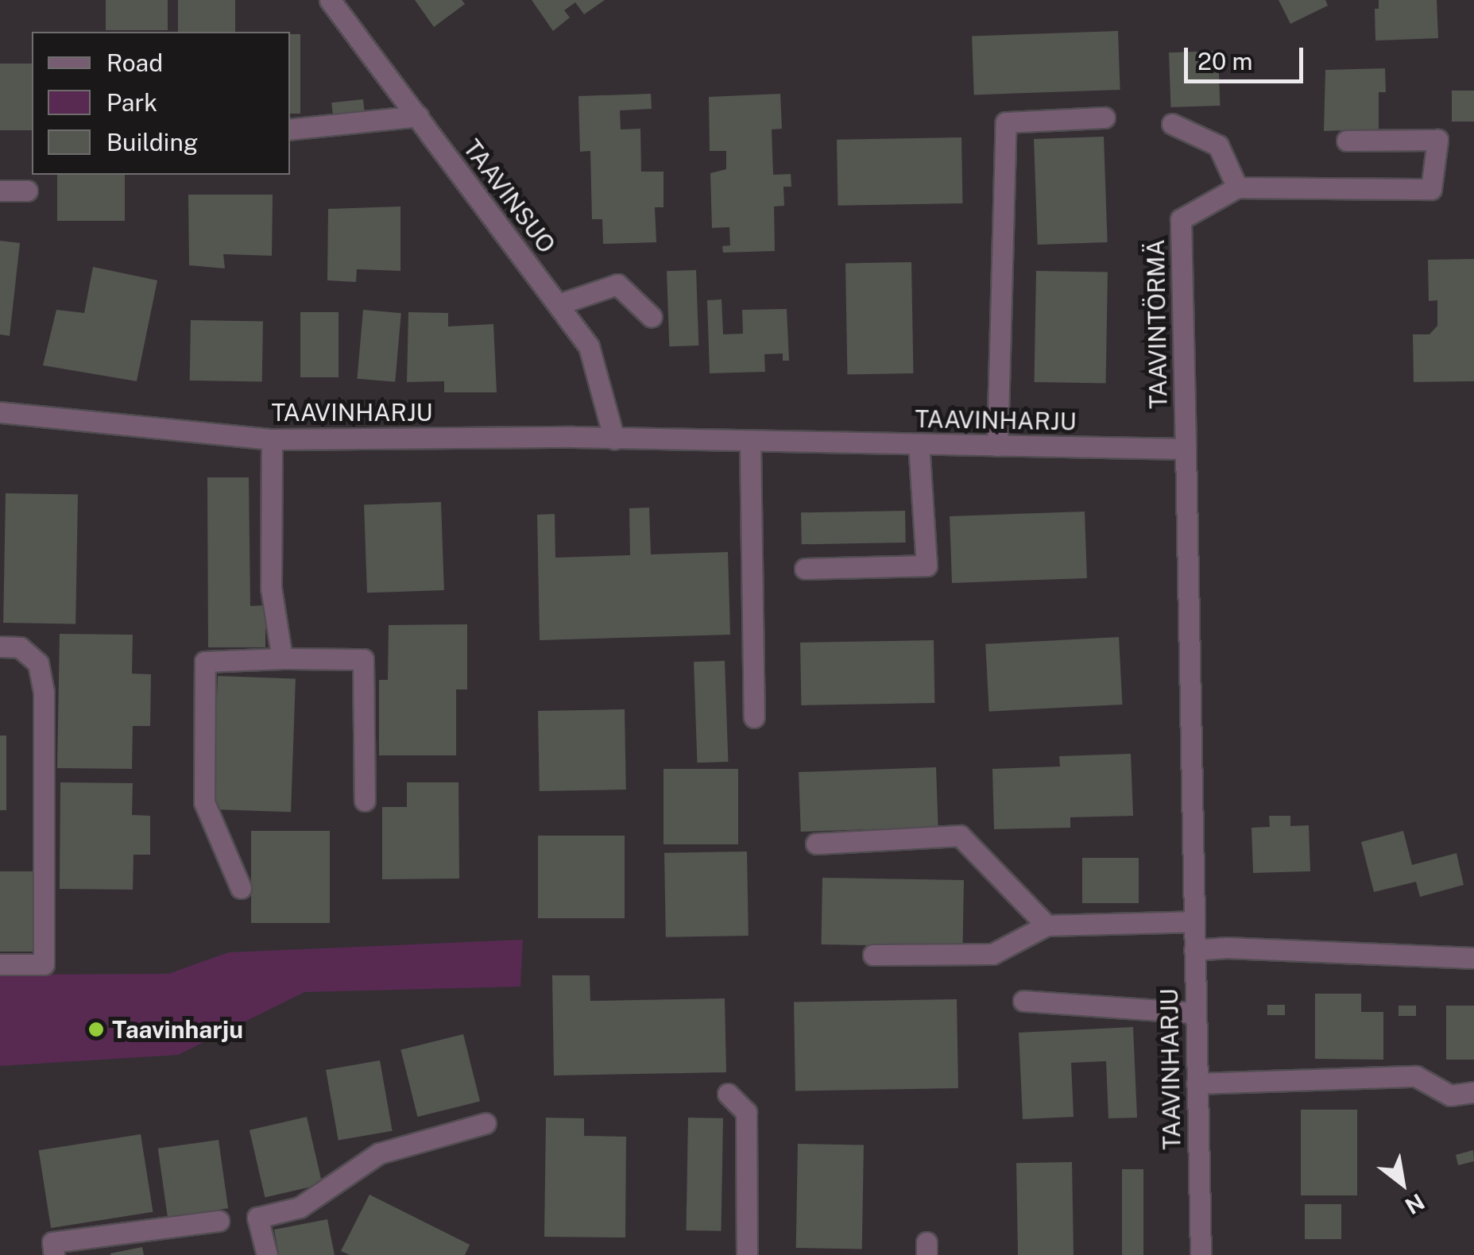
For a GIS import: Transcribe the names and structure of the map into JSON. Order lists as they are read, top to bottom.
{
  "streets": {
    "street": ["TAAVINSUO", "TAAVINTÖRMÄ", "TAAVINHARJU"]
  },
  "crossings": [
    ["TAAVINSUO", "TAAVINHARJU"],
    ["TAAVINTÖRMÄ", "TAAVINHARJU"]
  ],
  "places": ["Taavinharju"],
  "legend": ["Road", "Park", "Building"],
  "scale_bar": "20 m",
  "north": "bottom right"
}
